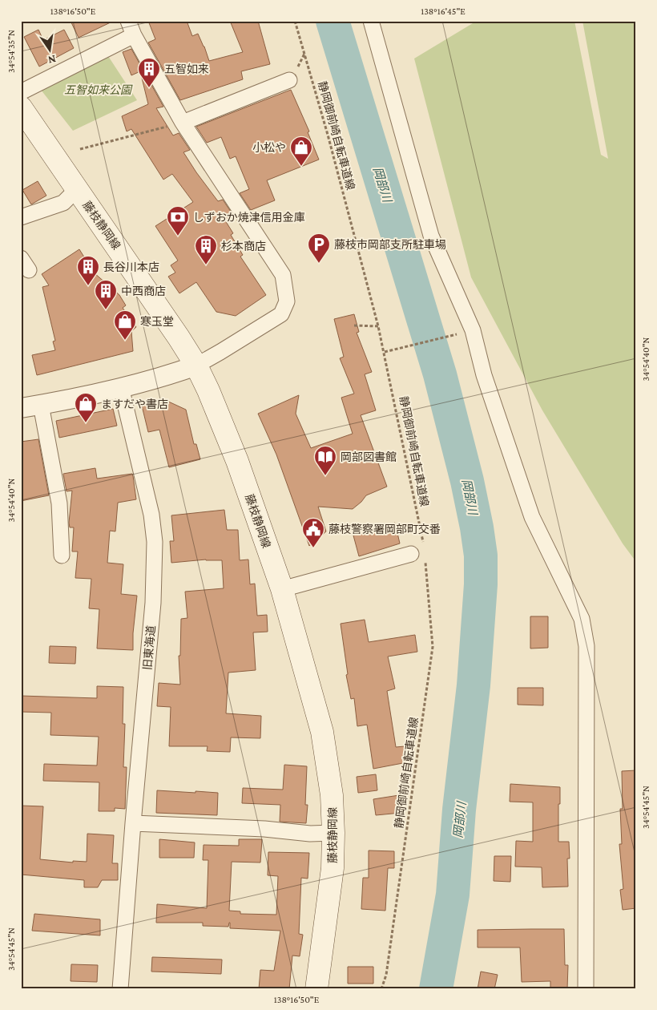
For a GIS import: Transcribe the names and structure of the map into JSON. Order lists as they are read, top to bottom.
{
  "streets": {
    "main road": ["藤枝静岡線"],
    "street": ["旧東海道"],
    "path": ["静岡御前崎自転車道線"]
  },
  "water": ["岡部川"],
  "parks": ["五智如来公園"],
  "places": {
    "building": [
      "五智如来",
      "杉本商店",
      "長谷川本店",
      "中西商店"
    ],
    "shop": ["小松や", "寒玉堂", "ますだや書店"],
    "bank": ["しずおか焼津信用金庫"],
    "parking": ["藤枝市岡部支所駐車場"],
    "library": ["岡部図書館"],
    "public building": ["藤枝警察署岡部町交番"]
  },
  "north": "bottom",
  "coordinates": [
    "138°16'50\"E",
    "138°16'45\"E",
    "34°54'35\"N",
    "34°54'40\"N",
    "34°54'45\"N"
  ]
}
